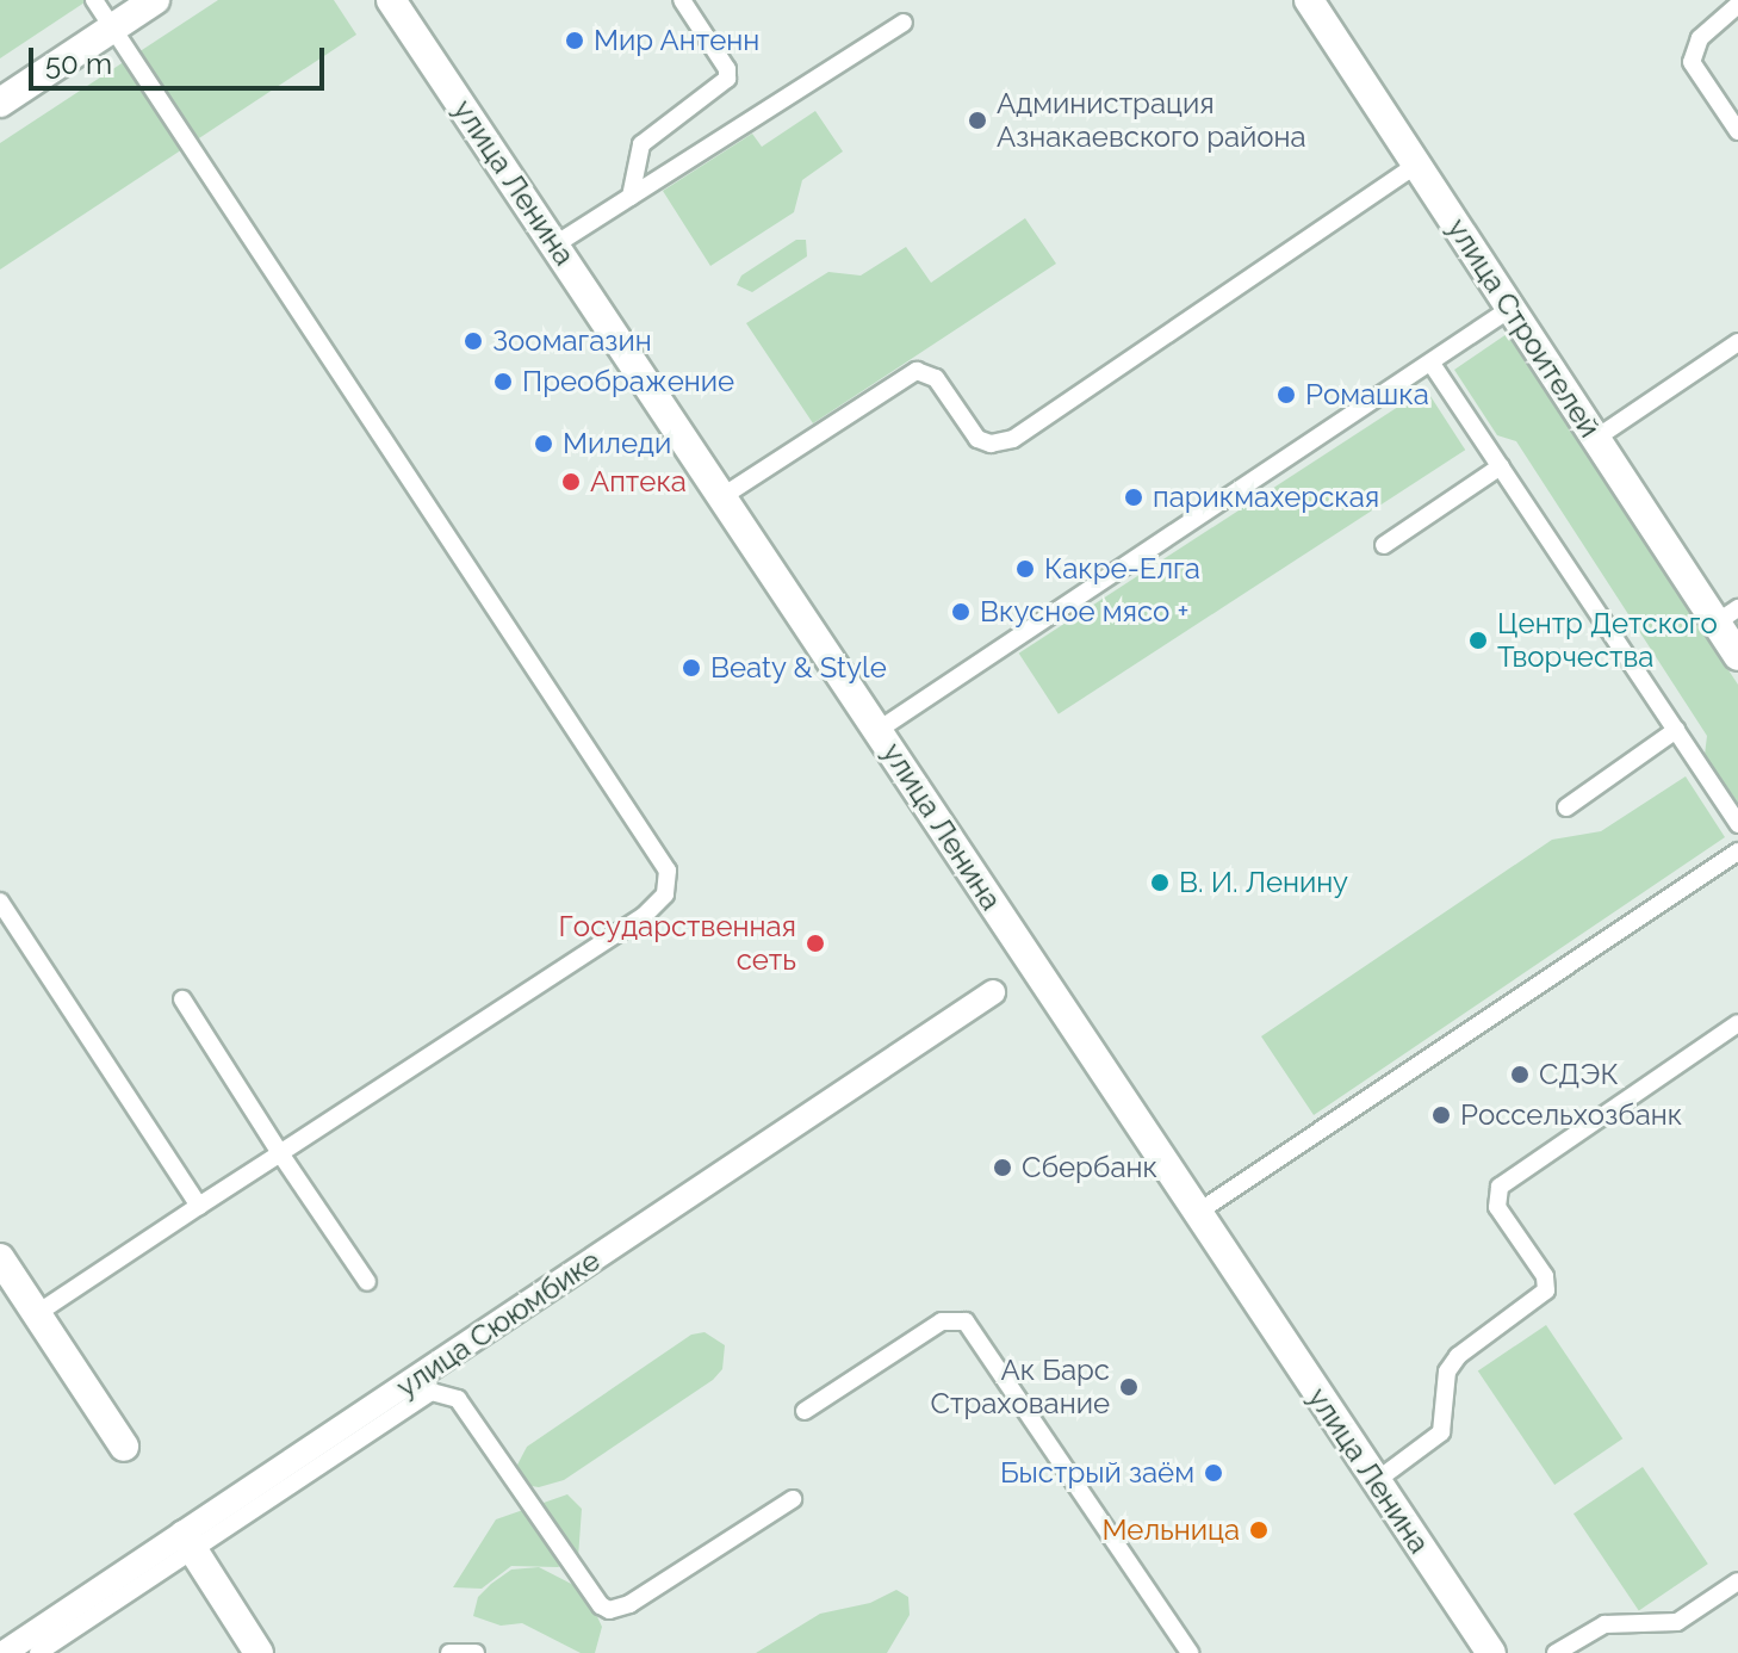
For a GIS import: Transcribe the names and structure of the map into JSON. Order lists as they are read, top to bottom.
{
  "streets": {
    "main road": ["улица Ленина", "улица Строителей"],
    "street": ["улица Сююмбике"]
  },
  "places": [
    "Мир Антенн",
    "Администрация Азнакаевского района",
    "Зоомагазин",
    "Преображение",
    "Ромашка",
    "Миледи",
    "Аптека",
    "парикмахерская",
    "Какре-Елга",
    "Вкусное мясо +",
    "Центр Детского Творчества",
    "Beaty & Style",
    "В. И. Ленину",
    "Государственная сеть",
    "СДЭК",
    "Россельхозбанк",
    "Сбербанк",
    "Ак Барс Страхование",
    "Быстрый заём",
    "Мельница"
  ],
  "scale_bar": "50 m"
}
